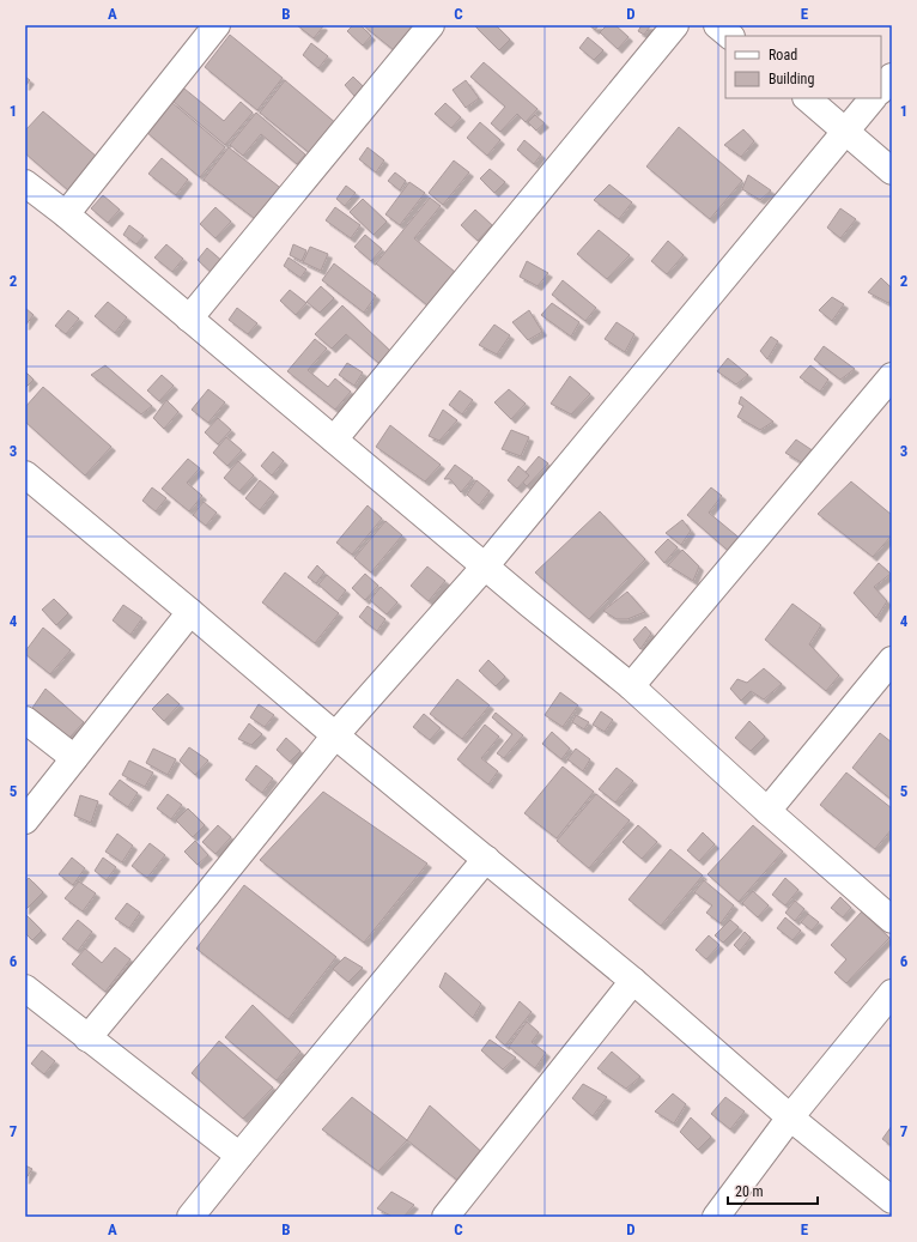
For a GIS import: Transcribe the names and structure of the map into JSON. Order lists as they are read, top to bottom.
{
  "legend": ["Road", "Building"],
  "scale_bar": "20 m",
  "grid": {
    "columns": [
      "A",
      "B",
      "C",
      "D",
      "E"
    ],
    "rows": [
      "1",
      "2",
      "3",
      "4",
      "5",
      "6",
      "7"
    ]
  }
}
